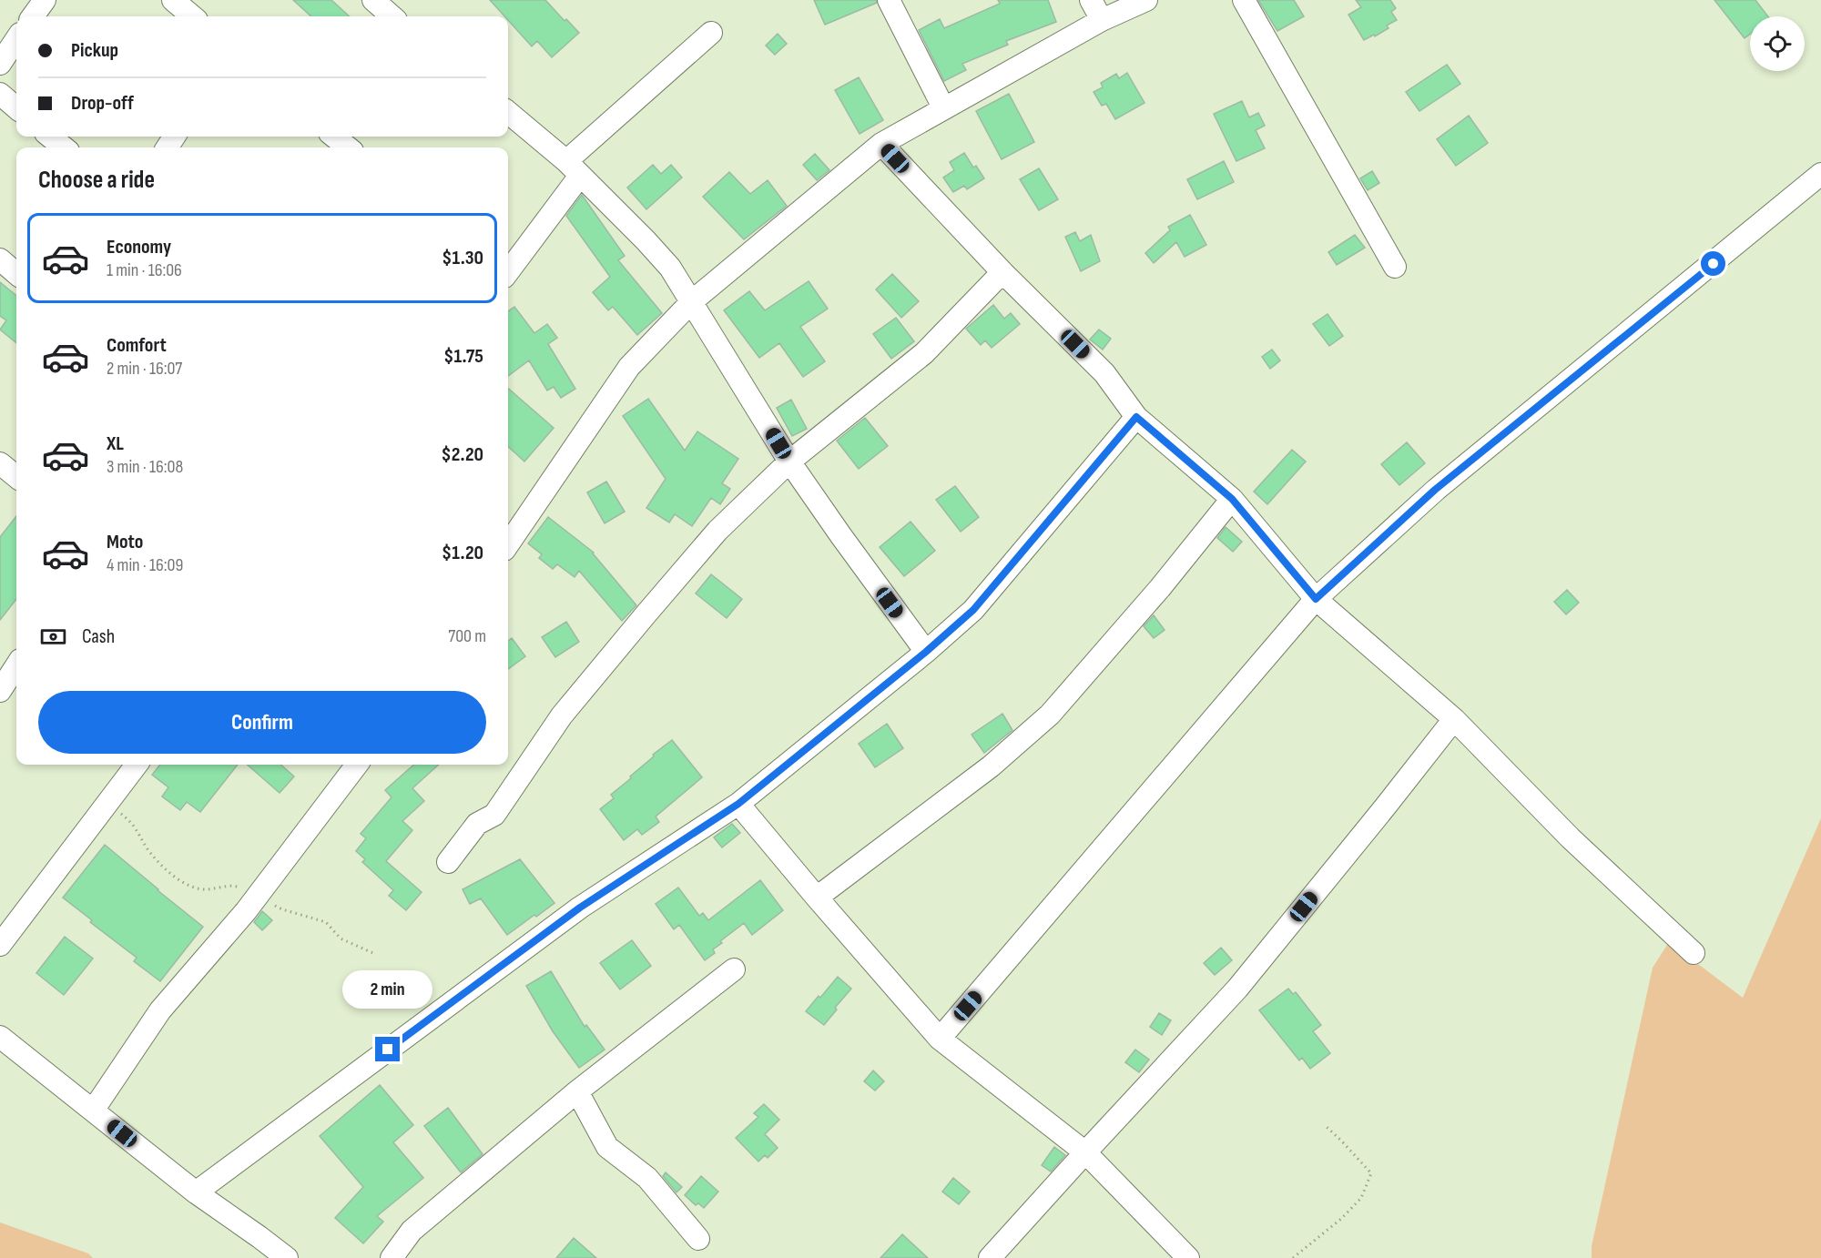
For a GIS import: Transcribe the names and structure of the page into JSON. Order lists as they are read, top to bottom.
{
  "page": {
    "banner": ["Pickup", "Drop-off"],
    "heading": "Choose a ride",
    "list": [
      {
        "name": "Economy",
        "note": "1 min · 16:06",
        "value": "$1.30"
      },
      {
        "name": "Comfort",
        "note": "2 min · 16:07",
        "value": "$1.75"
      },
      {
        "name": "XL",
        "note": "3 min · 16:08",
        "value": "$2.20"
      },
      {
        "name": "Moto",
        "note": "4 min · 16:09",
        "value": "$1.20"
      }
    ],
    "pay": ["Cash", "700 m"],
    "buttons": "Confirm",
    "bubble": "2 min"
  }
}
